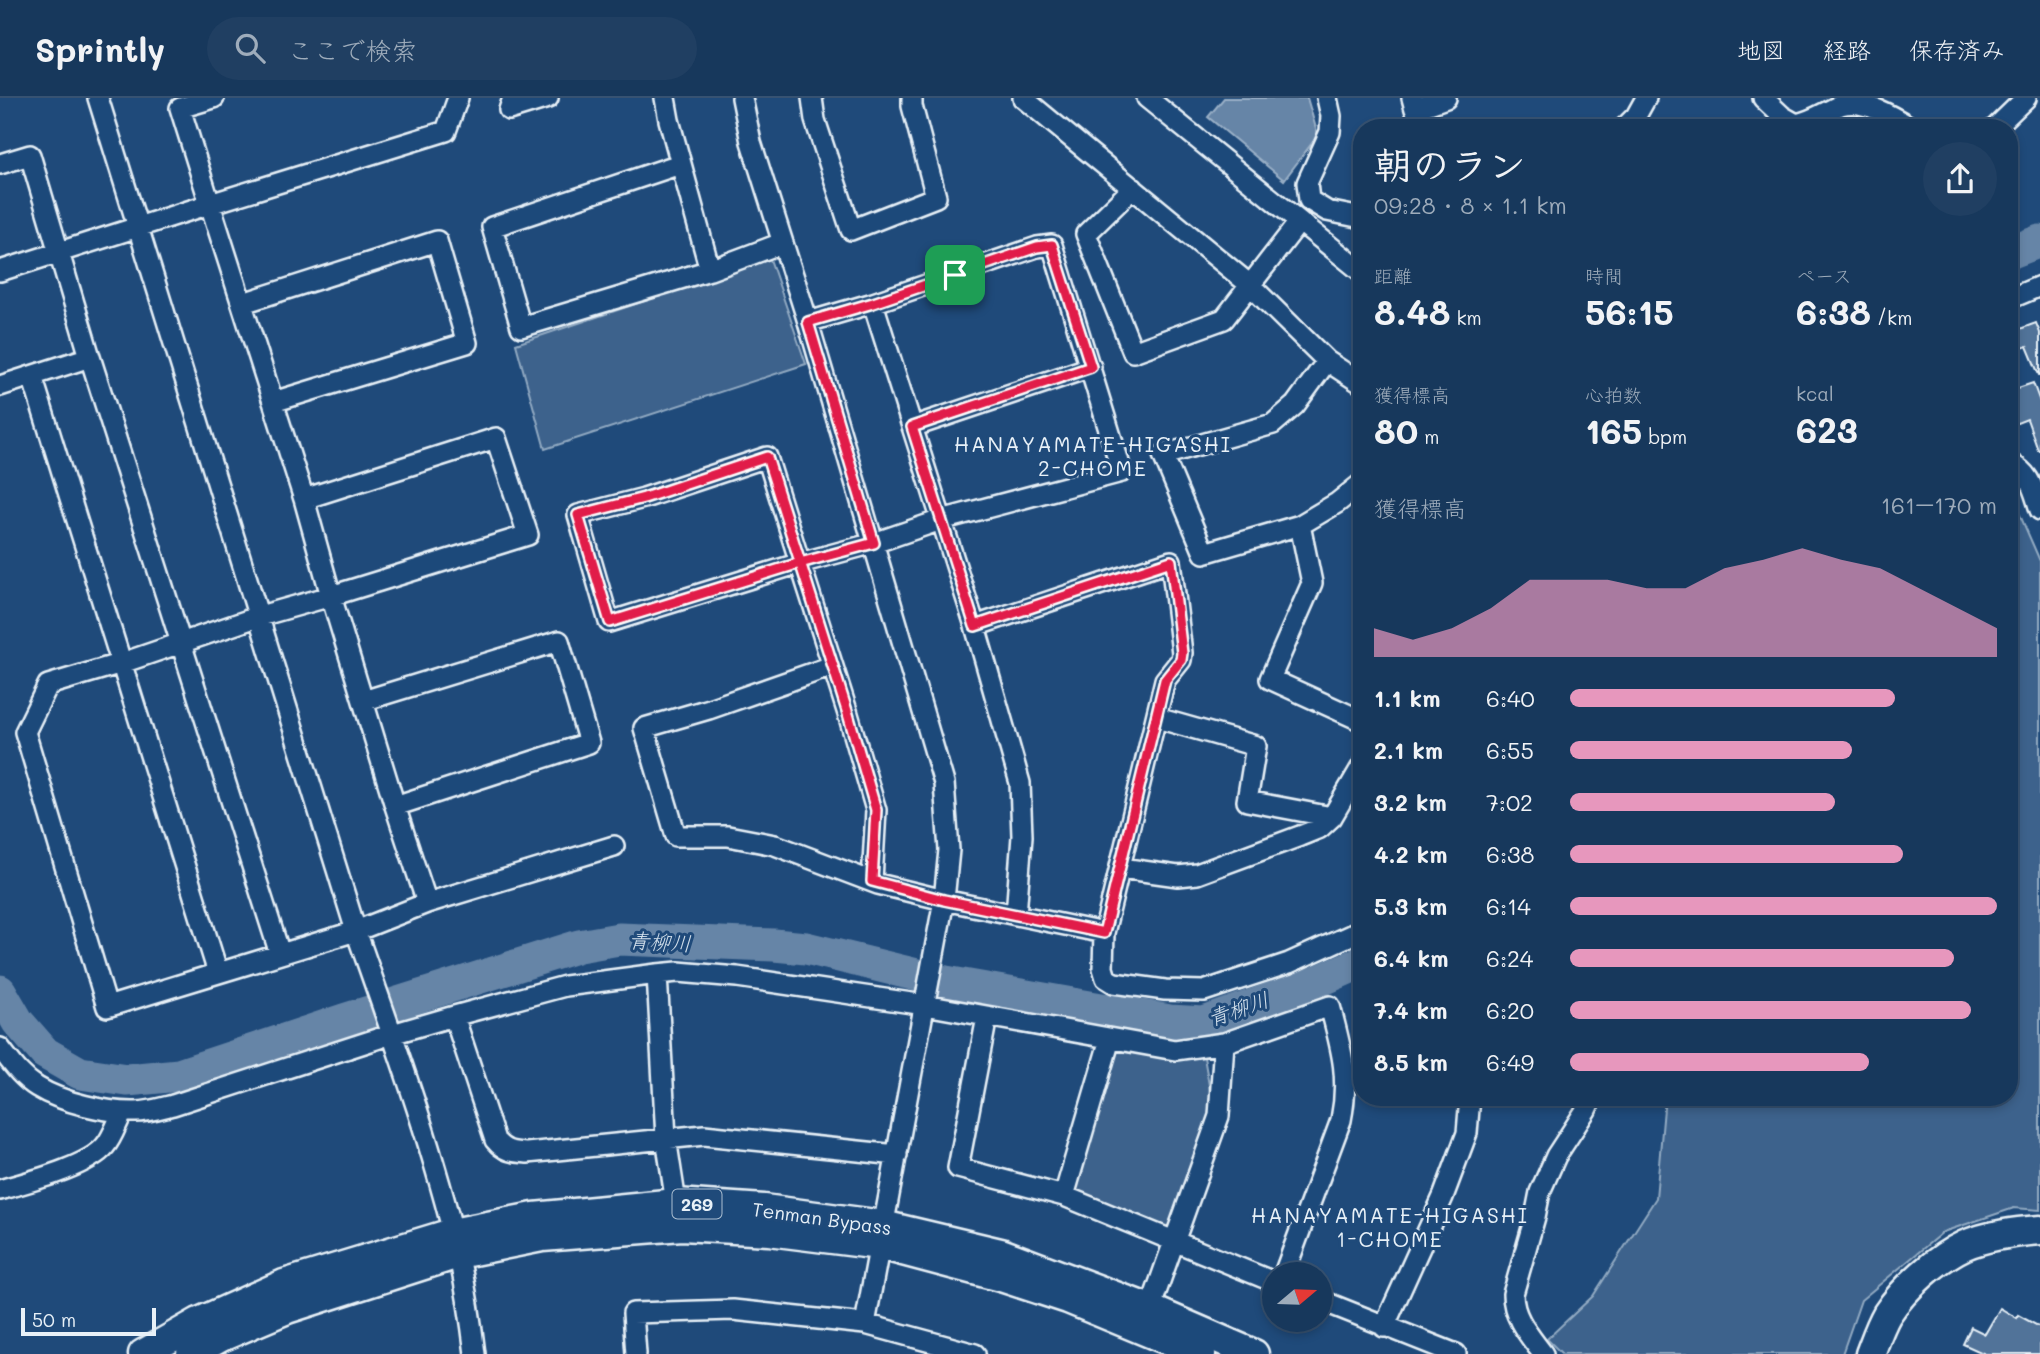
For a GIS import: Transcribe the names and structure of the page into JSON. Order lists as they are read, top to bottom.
{
  "streets": {
    "highway": ["269", "Tenman Bypass"]
  },
  "districts": ["HANAYAMATE-HIGASHI 2-CHOME", "HANAYAMATE-HIGASHI 1-CHOME"],
  "water": ["青柳川"],
  "scale_bar": "50 m",
  "north": "right",
  "page": {
    "header": "Sprintly",
    "search": "ここで検索",
    "nav": ["地図", "経路", "保存済み"],
    "heading": ["朝のラン", "09:28 · 8 × 1.1 km"],
    "stats": [
      ["距離", "8.48 km"],
      ["時間", "56:15"],
      ["ペース", "6:38 /km"],
      ["獲得標高", "80 m"],
      ["心拍数", "165 bpm"],
      ["kcal", "623"]
    ],
    "chart": ["獲得標高", "161–170 m"],
    "list": [
      {
        "name": "1.1 km",
        "note": "6:40"
      },
      {
        "name": "2.1 km",
        "note": "6:55"
      },
      {
        "name": "3.2 km",
        "note": "7:02"
      },
      {
        "name": "4.2 km",
        "note": "6:38"
      },
      {
        "name": "5.3 km",
        "note": "6:14"
      },
      {
        "name": "6.4 km",
        "note": "6:24"
      },
      {
        "name": "7.4 km",
        "note": "6:20"
      },
      {
        "name": "8.5 km",
        "note": "6:49"
      }
    ],
    "scale": "50 m"
  }
}
